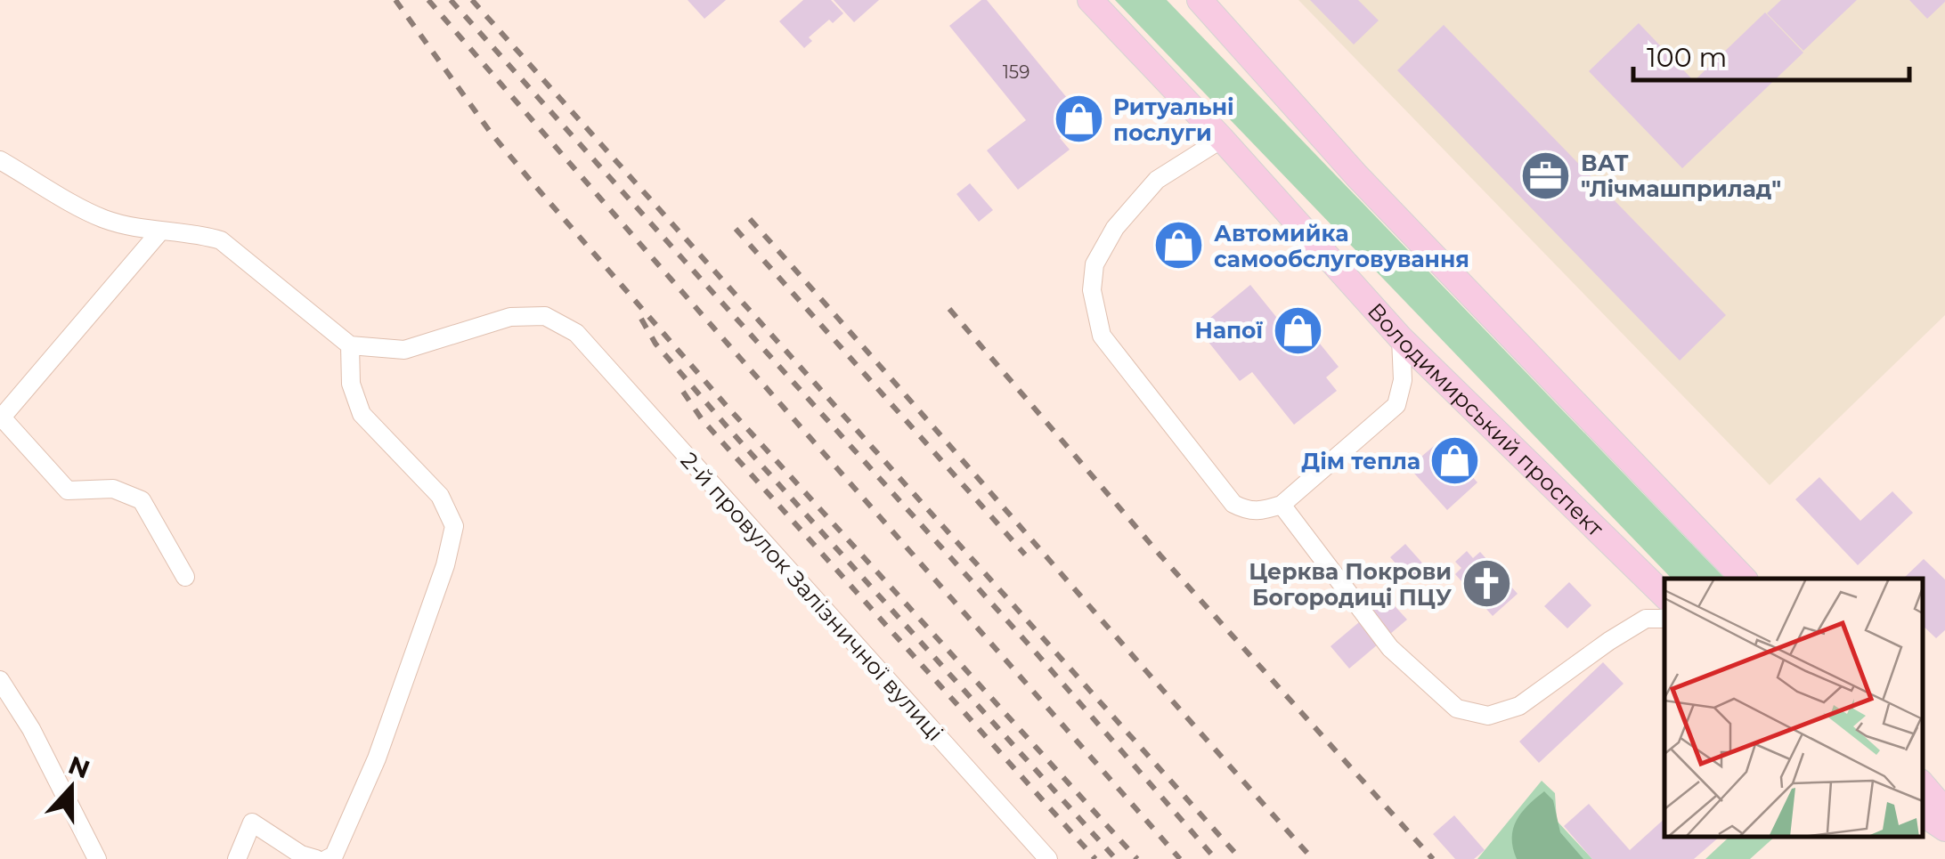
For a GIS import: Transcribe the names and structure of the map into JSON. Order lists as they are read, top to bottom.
{
  "streets": {
    "main road": ["Володимирський проспект"],
    "street": ["2-й провулок Залізничної вулиці"]
  },
  "places": {
    "shop": [
      "Ритуальні послуги",
      "Автомийка самообслуговування",
      "Напої",
      "Дім тепла"
    ],
    "office": ["ВАТ \"Лічмашприлад\""],
    "church": ["Церква Покрови Богородиці ПЦУ"]
  },
  "house_numbers": ["159"],
  "scale_bar": "100 m",
  "north": "top"
}
